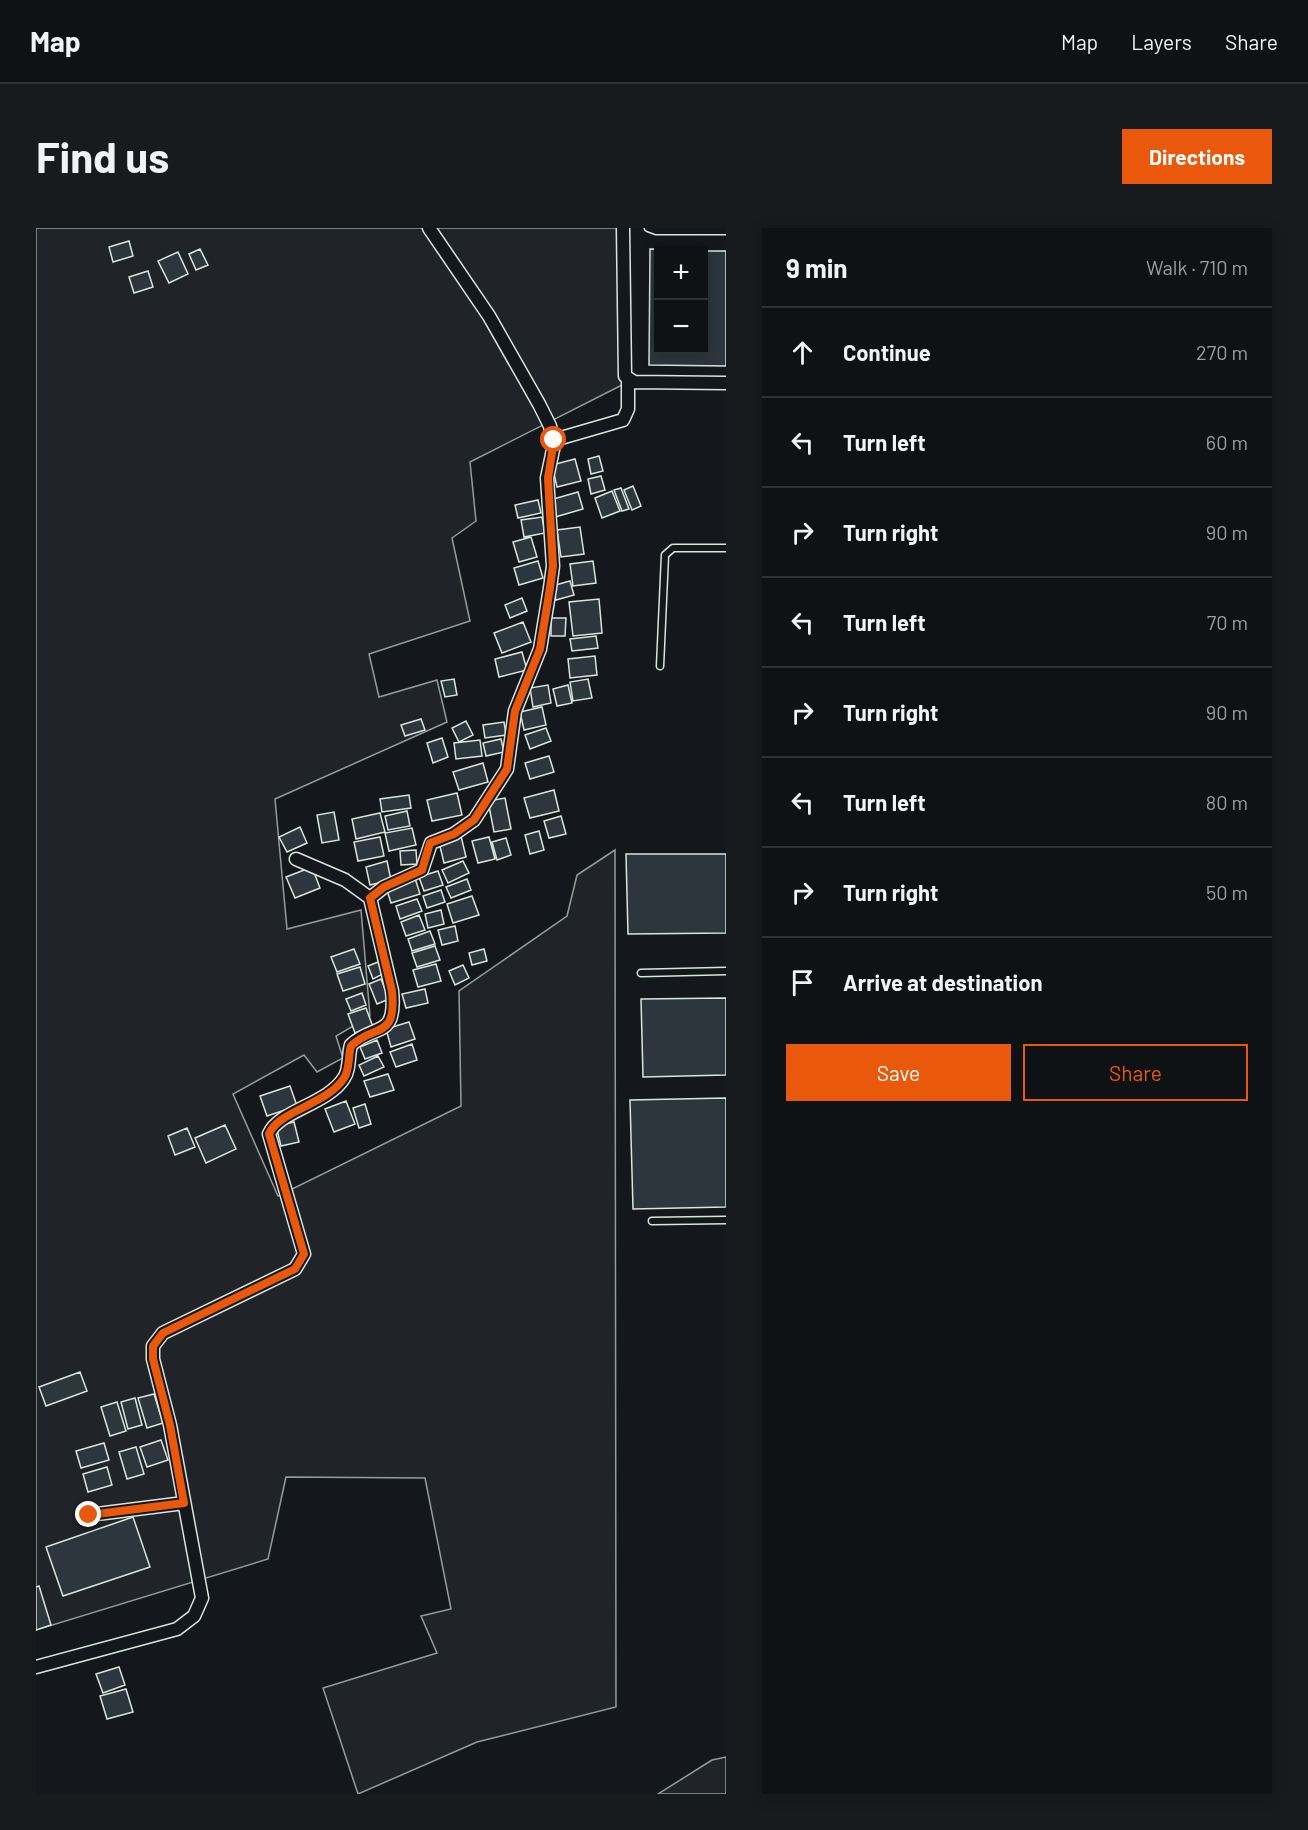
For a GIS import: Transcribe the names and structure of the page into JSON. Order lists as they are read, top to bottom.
{
  "page": {
    "header": "Map",
    "nav": ["Map", "Layers", "Share"],
    "buttons": [
      "Directions",
      ["Save", "Share"]
    ],
    "title": "Find us",
    "heading": ["9 min", "Walk · 710 m"],
    "map_buttons": ["+", "−"],
    "list": [
      ["Continue", "270 m"],
      ["Turn left", "60 m"],
      ["Turn right", "90 m"],
      ["Turn left", "70 m"],
      ["Turn right", "90 m"],
      ["Turn left", "80 m"],
      ["Turn right", "50 m"],
      "Arrive at destination"
    ]
  }
}
